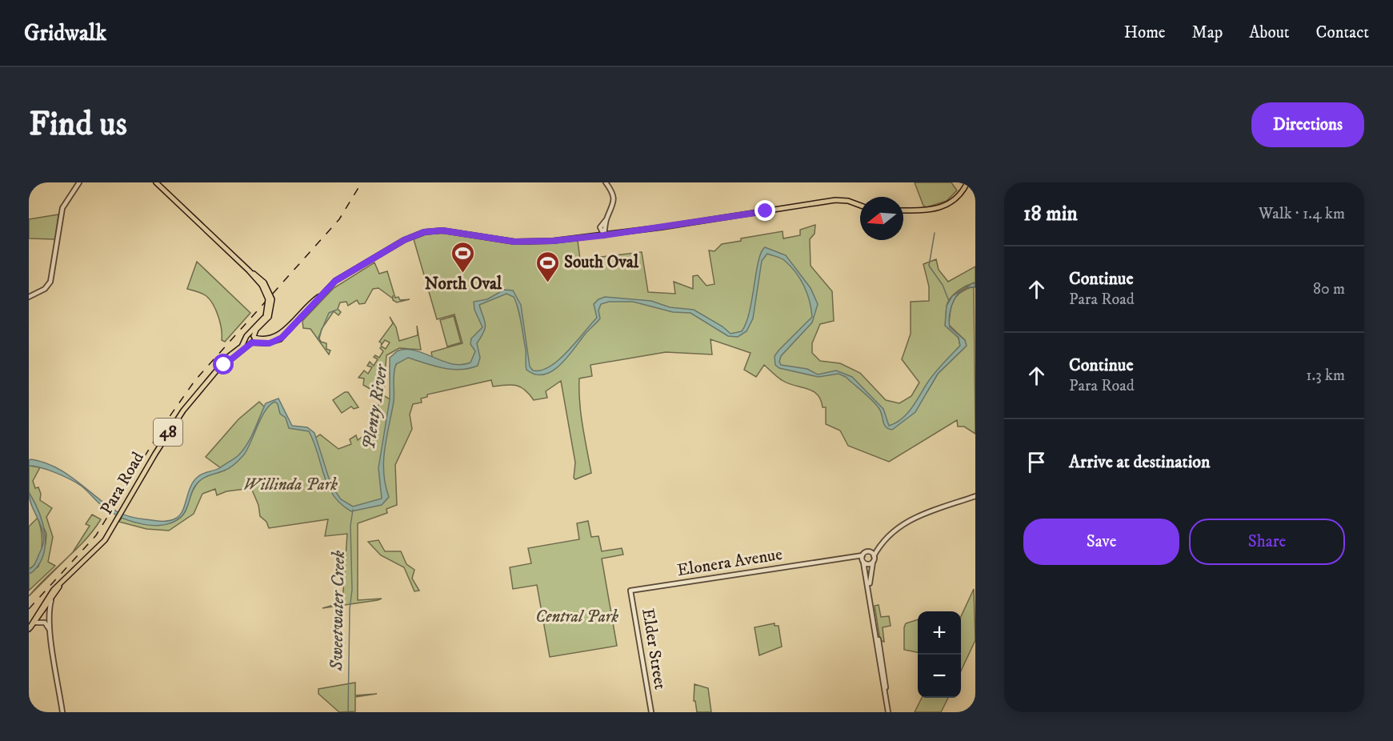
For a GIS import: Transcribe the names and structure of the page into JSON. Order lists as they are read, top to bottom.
{
  "streets": {
    "main road": ["48", "Para Road"],
    "street": ["Elonera Avenue", "Elder Street"]
  },
  "crossings": [
    ["48", "Para Road"],
    ["Elonera Avenue", "Elder Street"]
  ],
  "water": ["Plenty River", "Sweetwater Creek"],
  "parks": ["Willinda Park", "Central Park"],
  "places": {
    "sports": ["North Oval", "South Oval"]
  },
  "north": "left",
  "page": {
    "header": "Gridwalk",
    "nav": [
      "Home",
      "Map",
      "About",
      "Contact"
    ],
    "buttons": [
      "Directions",
      ["Save", "Share"]
    ],
    "title": "Find us",
    "heading": ["18 min", "Walk · 1.4 km"],
    "list": [
      ["Continue", "Para Road", "80 m"],
      ["Continue", "Para Road", "1.3 km"],
      "Arrive at destination"
    ],
    "map_buttons": ["+", "−"]
  }
}
